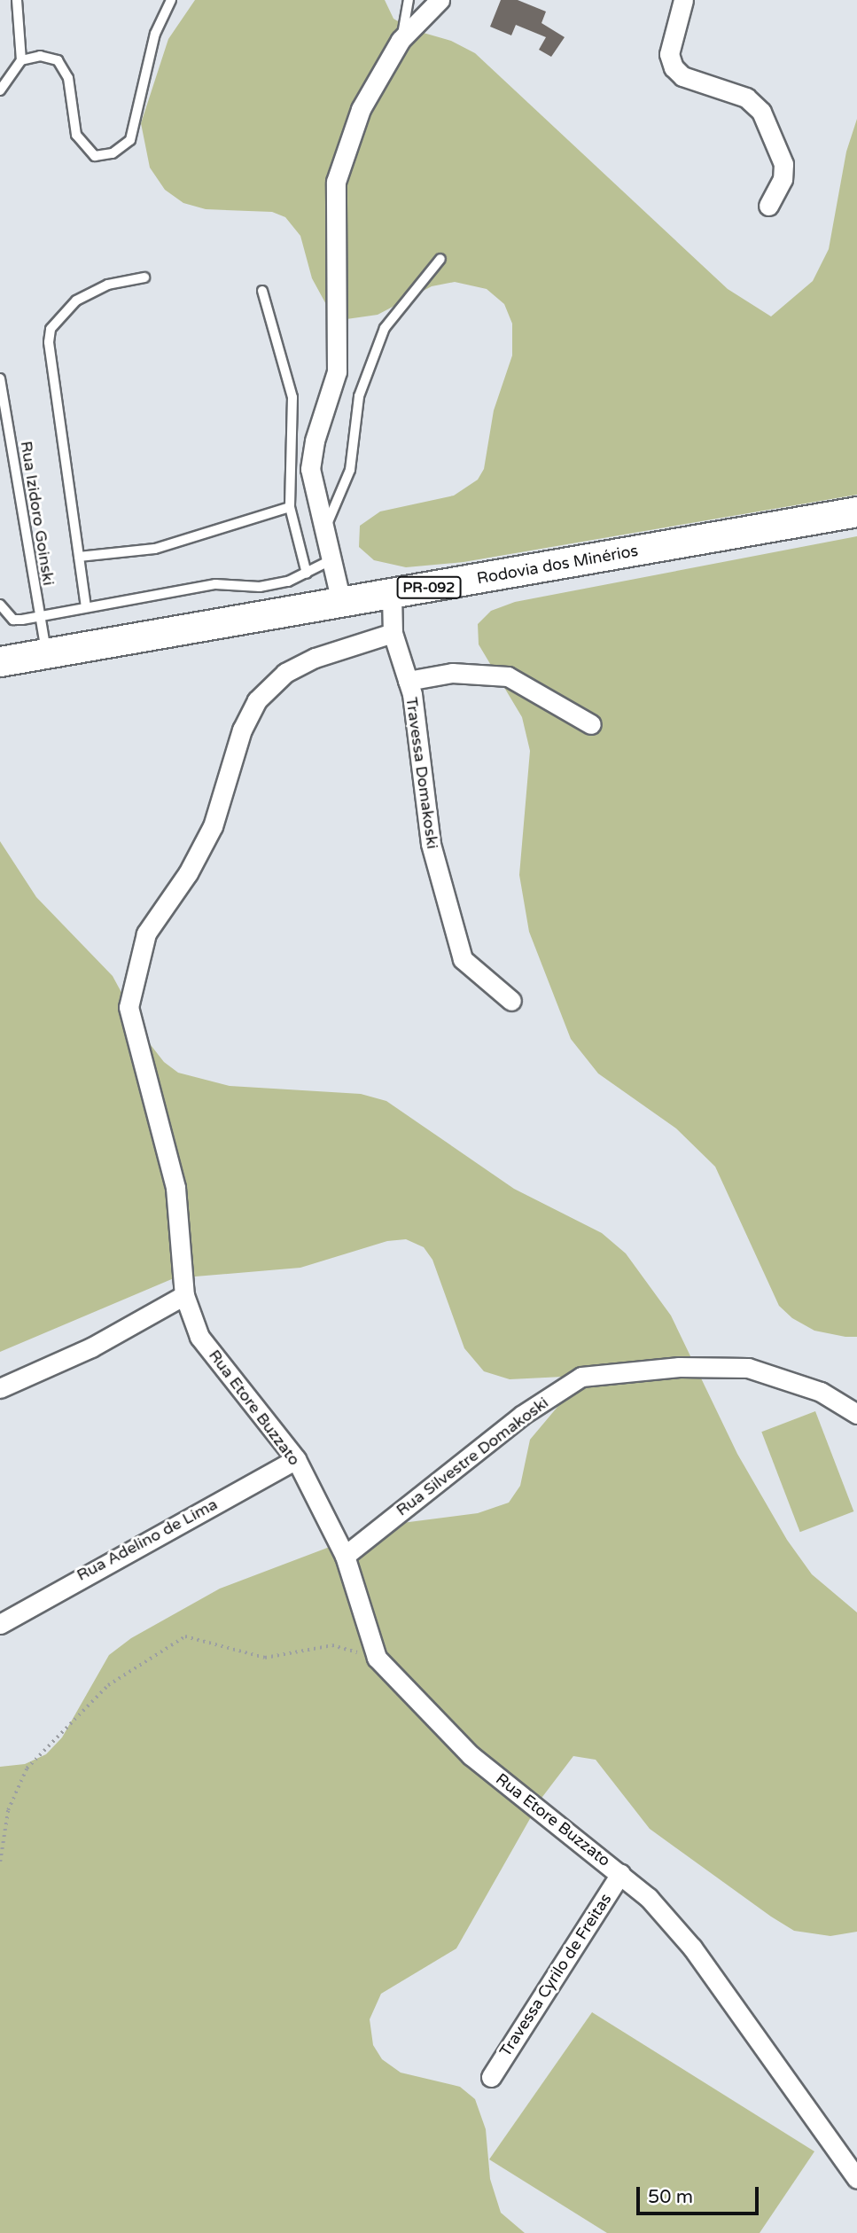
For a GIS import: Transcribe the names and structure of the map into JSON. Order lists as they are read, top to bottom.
{
  "streets": {
    "main road": ["Rodovia dos Minérios", "PR-092"],
    "street": [
      "Travessa Domakoski",
      "Rua Etore Buzzato",
      "Rua Silvestre Domakoski",
      "Rua Adelino de Lima",
      "Travessa Cyrilo de Freitas"
    ],
    "lane": ["Rua Izidoro Goinski"]
  },
  "crossings": [
    ["Rua Izidoro Goinski", "Rodovia dos Minérios"],
    ["Travessa Domakoski", "Rua Etore Buzzato"],
    ["Rua Etore Buzzato", "Rua Silvestre Domakoski"],
    ["Rua Etore Buzzato", "Rua Adelino de Lima"],
    ["Rua Etore Buzzato", "Travessa Cyrilo de Freitas"]
  ],
  "scale_bar": "50 m"
}
